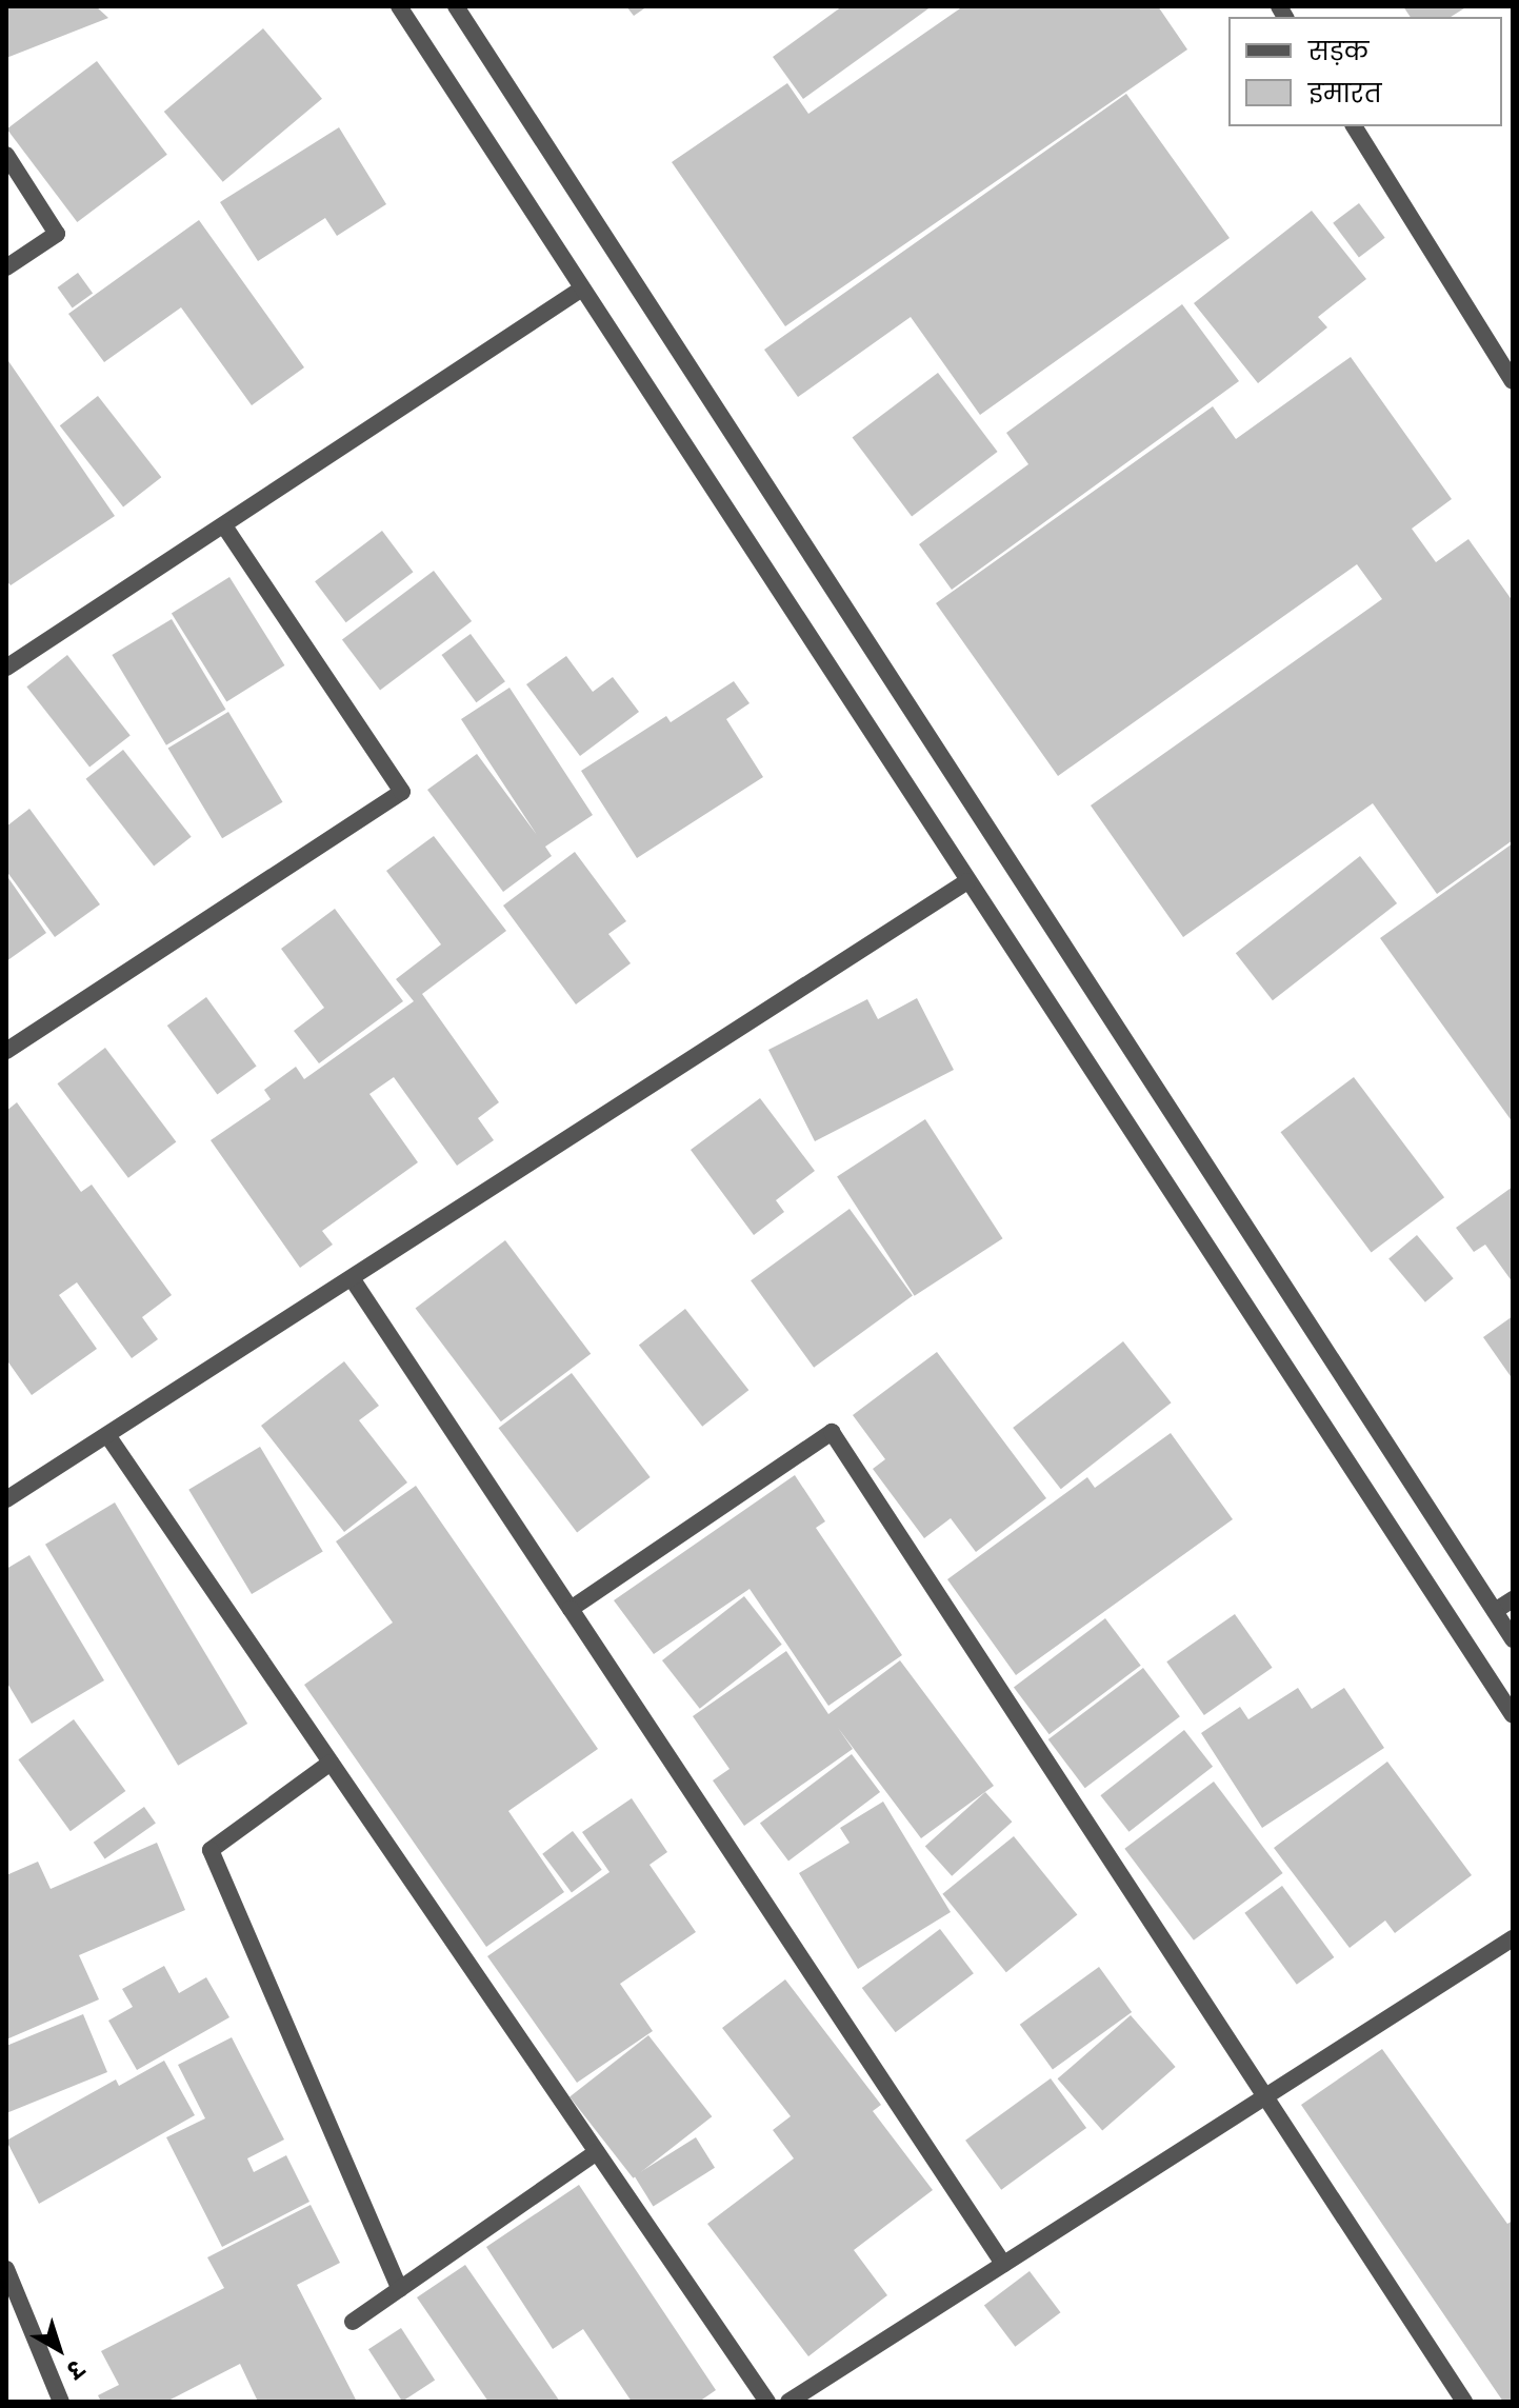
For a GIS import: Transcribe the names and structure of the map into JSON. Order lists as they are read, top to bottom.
{
  "legend": ["सड़क", "इमारत"],
  "north": "bottom right"
}
